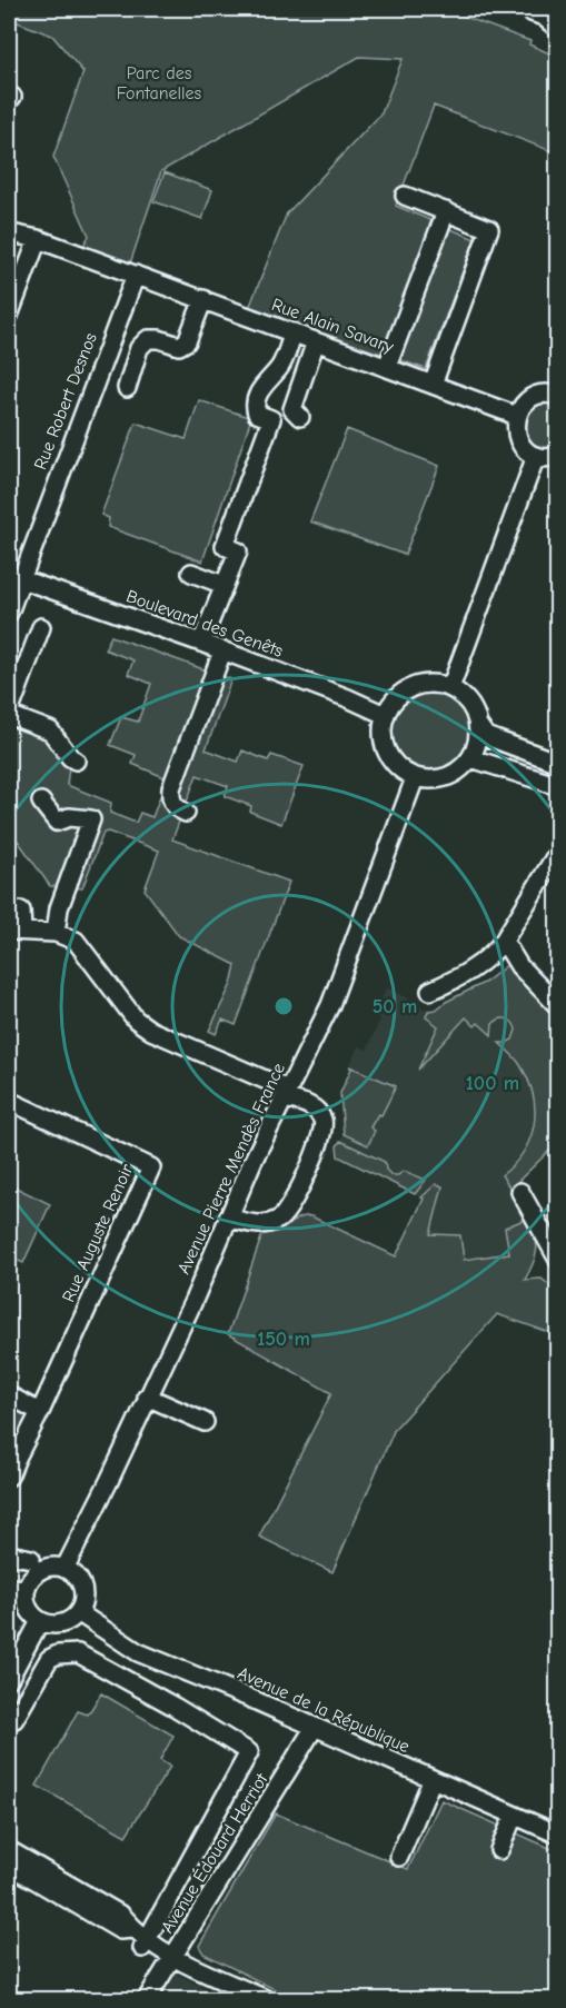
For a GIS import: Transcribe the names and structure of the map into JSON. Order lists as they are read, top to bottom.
{
  "streets": {
    "street": [
      "Rue Alain Savary",
      "Rue Robert Desnos",
      "Boulevard des Genêts",
      "Avenue Pierre Mendès France",
      "Rue Auguste Renoir",
      "Avenue de la République",
      "Avenue Édouard Herriot"
    ]
  },
  "crossings": [
    ["Rue Alain Savary", "Rue Robert Desnos"],
    ["Rue Robert Desnos", "Boulevard des Genêts"],
    ["Boulevard des Genêts", "Avenue Pierre Mendès France"],
    ["Avenue Pierre Mendès France", "Avenue de la République"],
    ["Avenue de la République", "Avenue Édouard Herriot"]
  ],
  "parks": ["Parc des Fontanelles"],
  "rings": ["50 m", "100 m", "150 m"]
}
